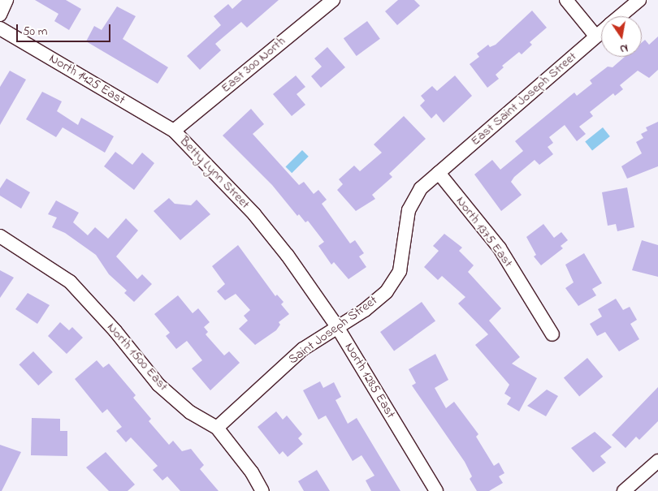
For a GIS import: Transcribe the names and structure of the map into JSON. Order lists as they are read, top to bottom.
{
  "streets": {
    "street": [
      "East 300 North",
      "North 1425 East",
      "East Saint Joseph Street",
      "Betty Lynn Street",
      "North 1375 East",
      "Saint Joseph Street",
      "North 1500 East",
      "North 1285 East"
    ]
  },
  "crossings": [
    ["East 300 North", "North 1425 East"],
    ["East 300 North", "Betty Lynn Street"],
    ["North 1425 East", "Betty Lynn Street"],
    ["East Saint Joseph Street", "North 1375 East"],
    ["East Saint Joseph Street", "Saint Joseph Street"],
    ["Betty Lynn Street", "North 1285 East"],
    ["North 1375 East", "Saint Joseph Street"],
    ["Saint Joseph Street", "North 1500 East"],
    ["Saint Joseph Street", "North 1285 East"]
  ],
  "scale_bar": "50 m",
  "north": "bottom"
}
